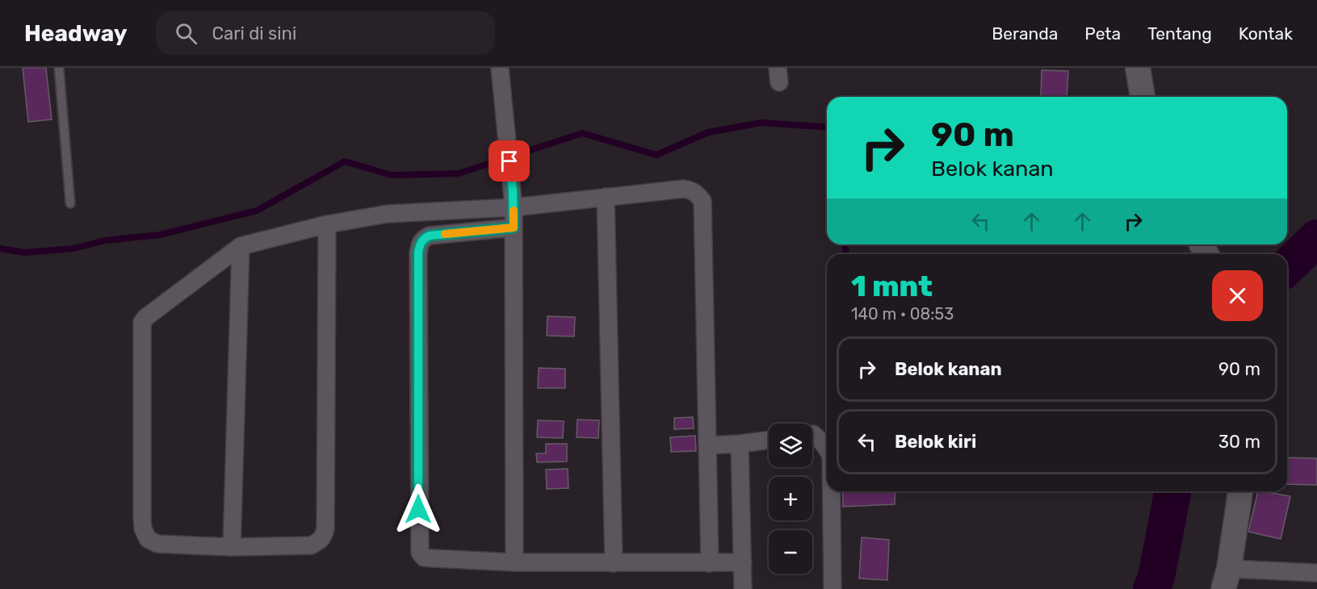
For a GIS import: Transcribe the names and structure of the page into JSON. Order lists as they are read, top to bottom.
{
  "page": {
    "header": "Headway",
    "search": "Cari di sini",
    "nav": [
      "Beranda",
      "Peta",
      "Tentang",
      "Kontak"
    ],
    "turn": ["90 m", "Belok kanan"],
    "heading": ["1 mnt", "140 m · 08:53"],
    "list": [
      {
        "name": "Belok kanan",
        "value": "90 m"
      },
      {
        "name": "Belok kiri",
        "value": "30 m"
      }
    ],
    "map_buttons": ["+", "−"]
  }
}
